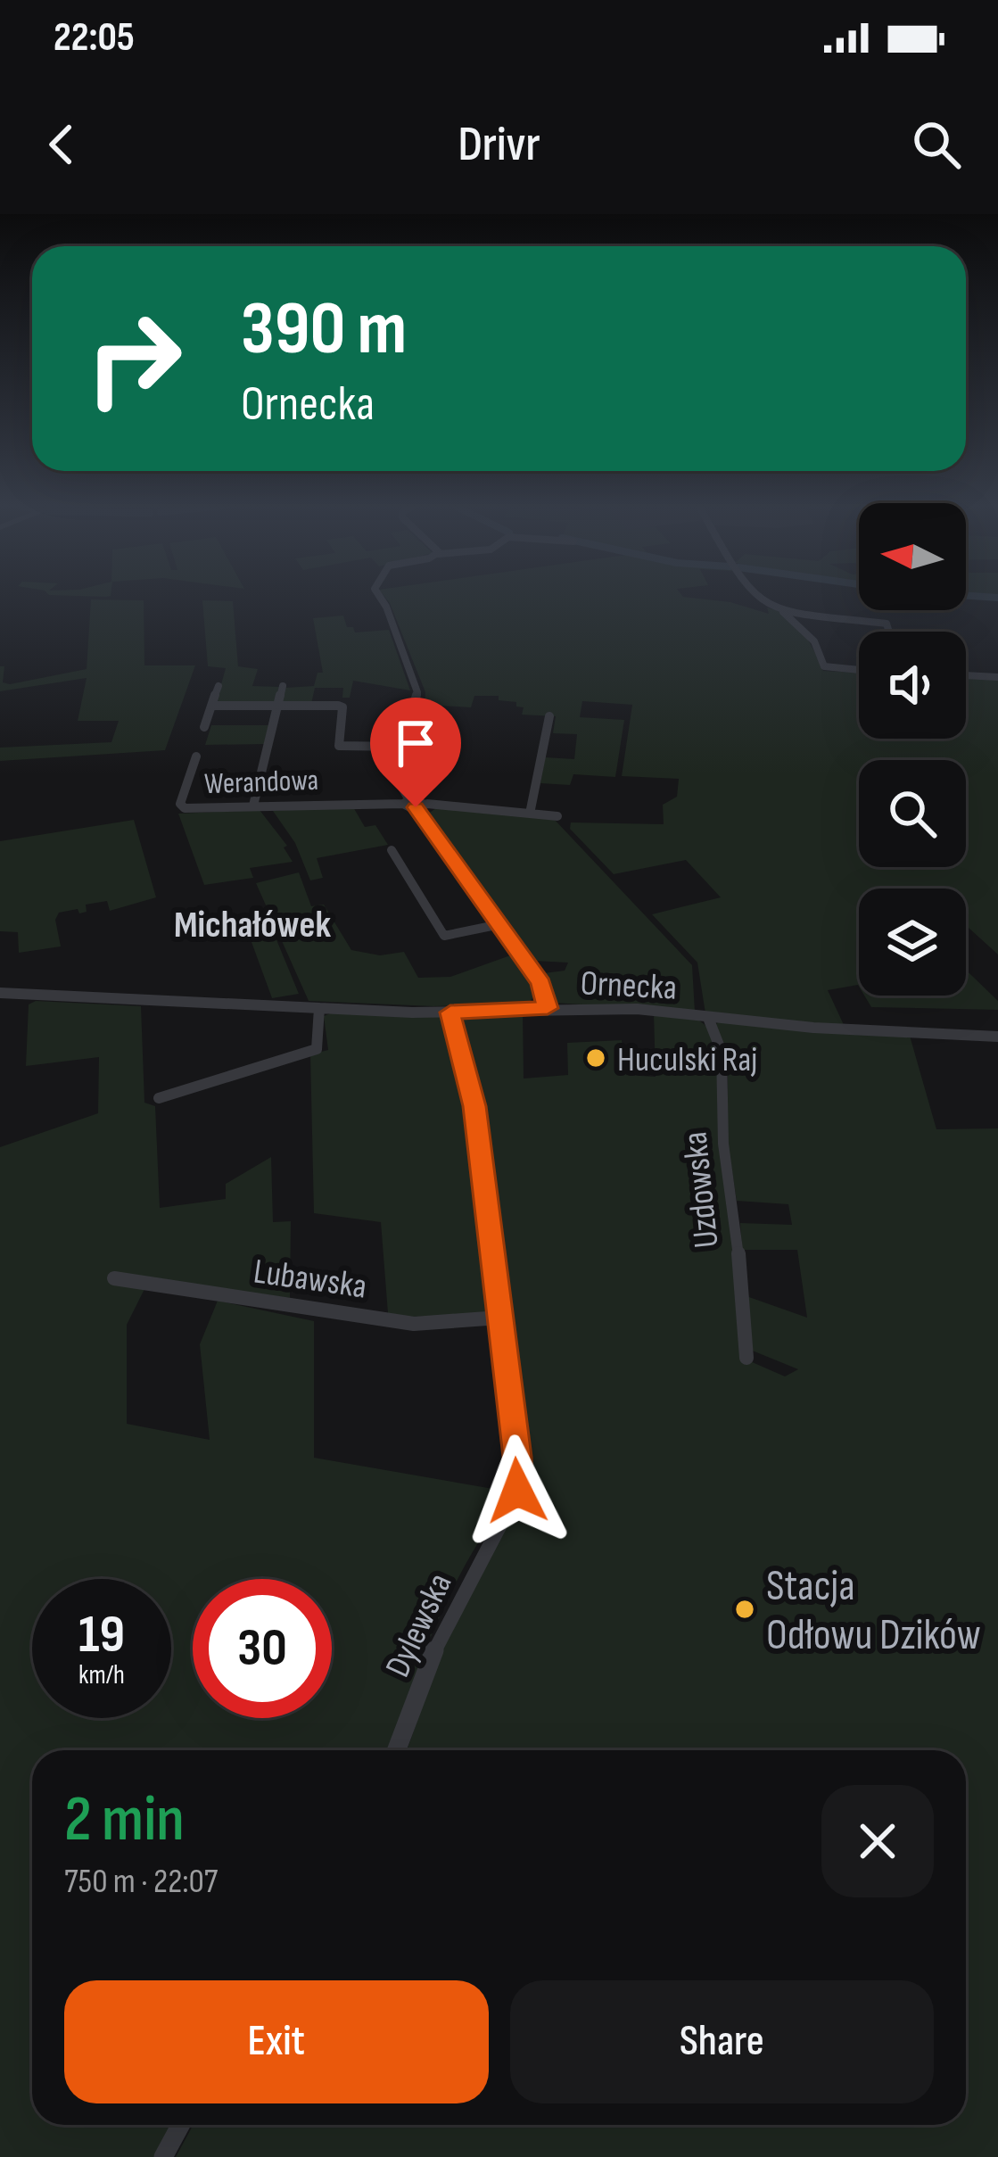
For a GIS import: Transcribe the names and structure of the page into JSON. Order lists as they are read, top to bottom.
{
  "streets": {
    "street": [
      "Werandowa",
      "Ornecka",
      "Uzdowska",
      "Lubawska",
      "Dylewska"
    ]
  },
  "crossings": [
    ["Ornecka", "Uzdowska"],
    ["Ornecka", "Dylewska"],
    ["Lubawska", "Dylewska"]
  ],
  "districts": ["Michałówek"],
  "places": ["Huculski Raj", "Stacja Odłowu Dzików"],
  "north": "left",
  "page": {
    "status": "22:05",
    "header": "Drivr",
    "turn": ["390 m", "Ornecka"],
    "speed": "19 km/h",
    "limit": "30",
    "heading": ["2 min", "750 m · 22:07"],
    "buttons": ["Exit", "Share"]
  }
}
